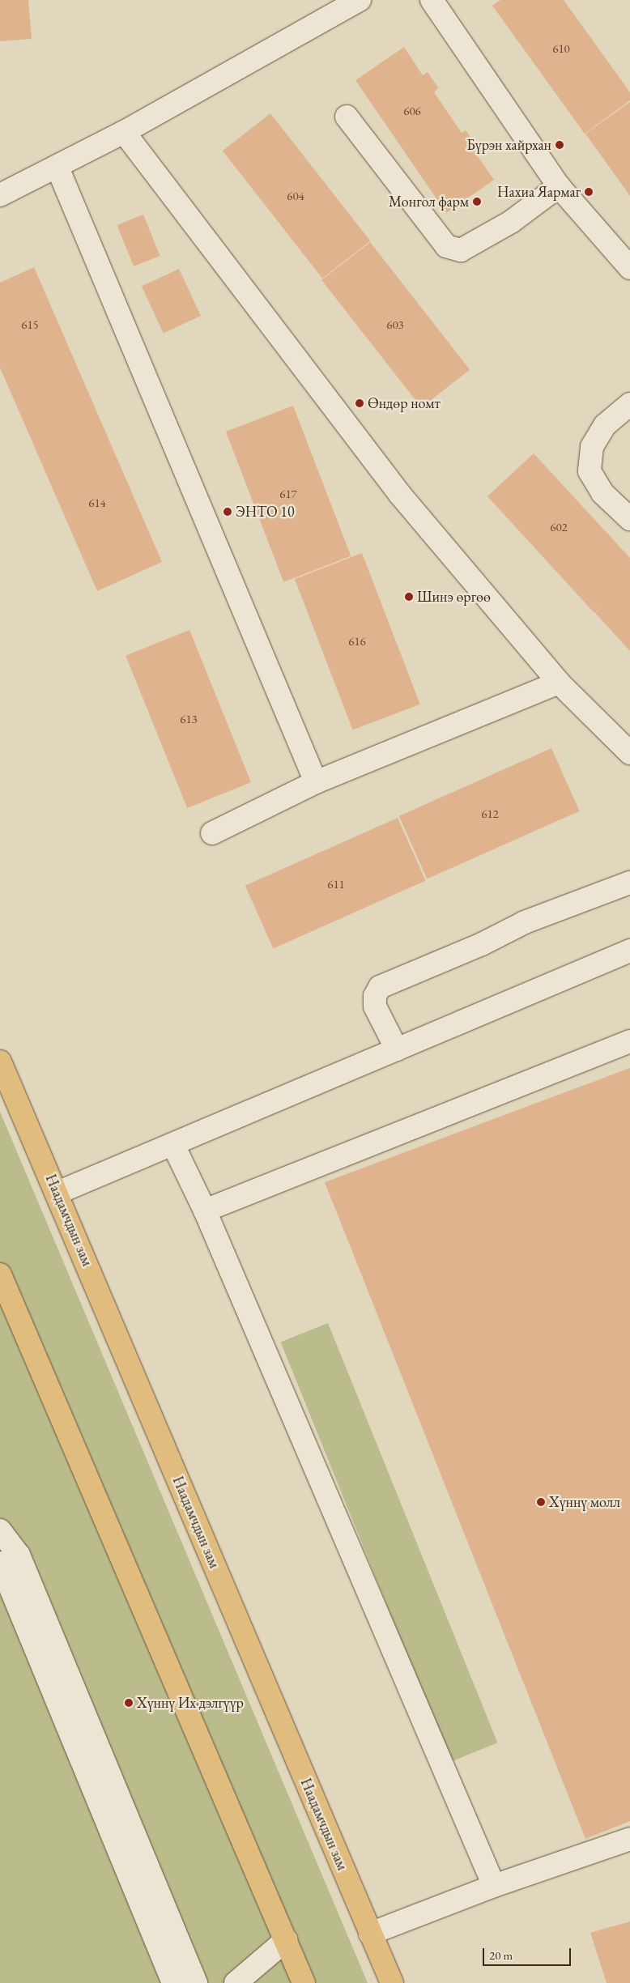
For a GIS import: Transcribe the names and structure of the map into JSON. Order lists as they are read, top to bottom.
{
  "streets": {
    "highway": ["Наадамчдын зам"]
  },
  "places": [
    "Бүрэн хайрхан",
    "Нахиа Яармаг",
    "Монгол фарм",
    "Өндөр номт",
    "ЭНТО 10",
    "Шинэ өргөө",
    "Хүннү молл",
    "Хүннү Их дэлгүүр"
  ],
  "house_numbers": [
    "610",
    "606",
    "604",
    "615",
    "603",
    "617",
    "614",
    "602",
    "616",
    "613",
    "612",
    "611"
  ],
  "scale_bar": "20 m"
}
